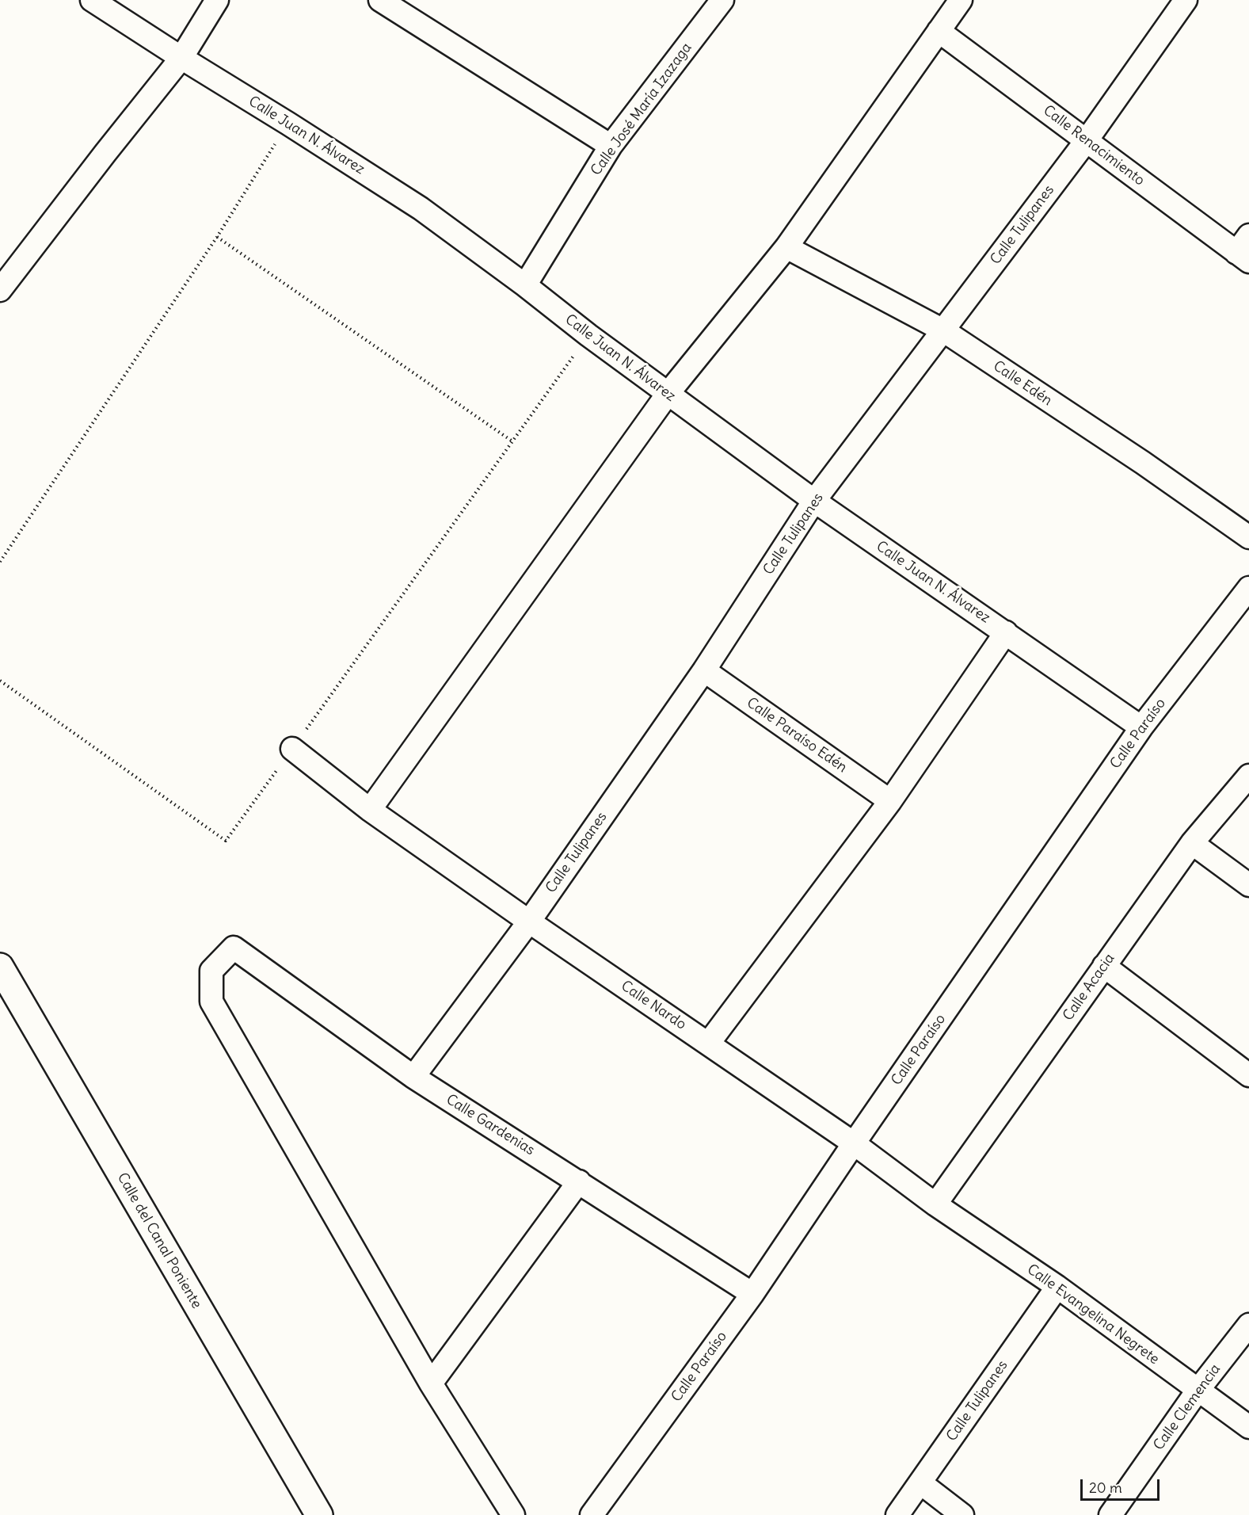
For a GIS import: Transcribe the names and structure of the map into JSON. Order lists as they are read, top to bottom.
{
  "streets": {
    "main road": ["Calle del Canal Poniente"],
    "street": [
      "Calle José María Izazaga",
      "Calle Juan N. Álvarez",
      "Calle Renacimiento",
      "Calle Tulipanes",
      "Calle Edén",
      "Calle Paraíso",
      "Calle Paraíso Edén",
      "Calle Acacia",
      "Calle Nardo",
      "Calle Gardenias",
      "Calle Evangelina Negrete",
      "Calle Clemencia"
    ]
  },
  "crossings": [
    ["Calle José María Izazaga", "Calle Juan N. Álvarez"],
    ["Calle Juan N. Álvarez", "Calle Tulipanes"],
    ["Calle Juan N. Álvarez", "Calle Paraíso"],
    ["Calle Renacimiento", "Calle Tulipanes"],
    ["Calle Tulipanes", "Calle Edén"],
    ["Calle Tulipanes", "Calle Paraíso Edén"],
    ["Calle Tulipanes", "Calle Nardo"],
    ["Calle Tulipanes", "Calle Gardenias"],
    ["Calle Tulipanes", "Calle Evangelina Negrete"],
    ["Calle Paraíso", "Calle Nardo"],
    ["Calle Paraíso", "Calle Gardenias"],
    ["Calle Acacia", "Calle Nardo"],
    ["Calle Acacia", "Calle Evangelina Negrete"],
    ["Calle Nardo", "Calle Evangelina Negrete"],
    ["Calle Evangelina Negrete", "Calle Clemencia"]
  ],
  "scale_bar": "20 m"
}
